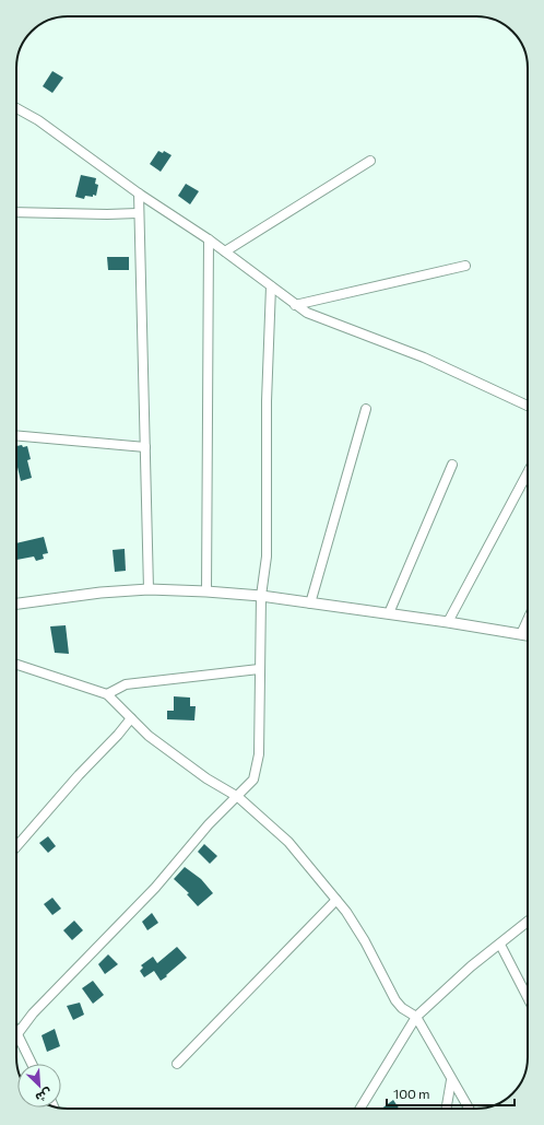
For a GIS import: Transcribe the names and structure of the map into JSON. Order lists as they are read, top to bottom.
{
  "scale_bar": "100 m",
  "north": "bottom right"
}
